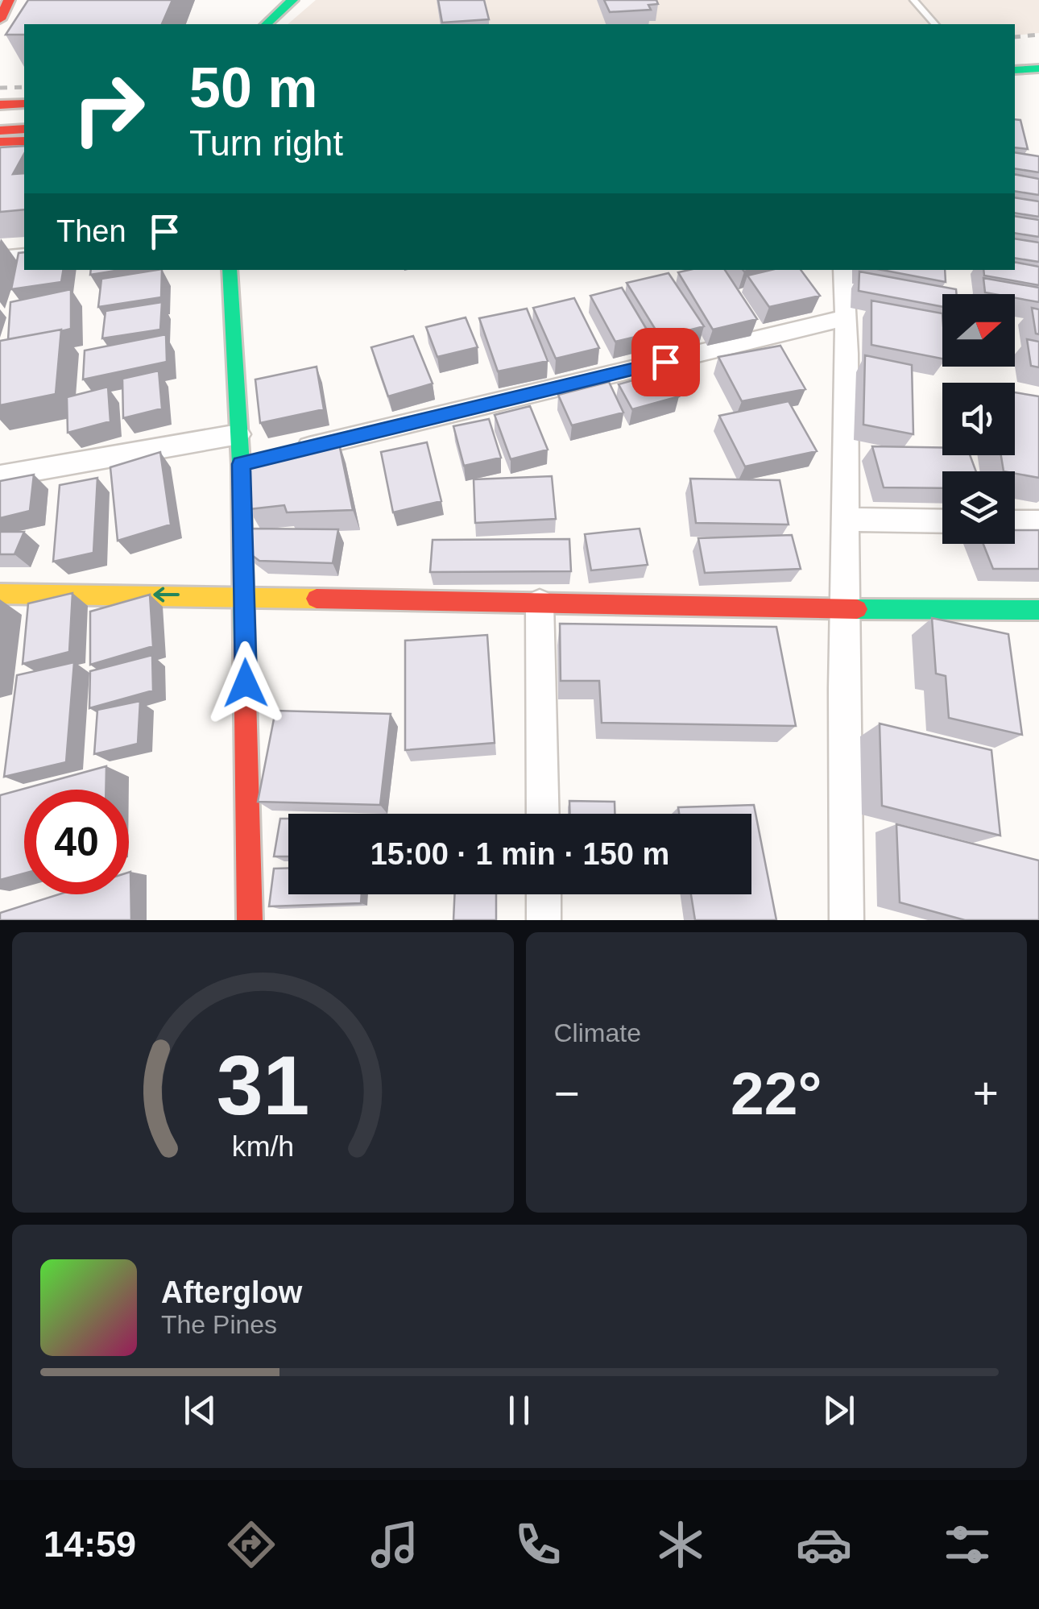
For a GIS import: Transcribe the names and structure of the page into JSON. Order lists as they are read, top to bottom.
{
  "north": "right",
  "page": {
    "turn": ["50 m", "Turn right"],
    "then": "Then",
    "limit": "40",
    "trip": "15:00 · 1 min · 150 m",
    "tile": "Climate",
    "heat": ["−", "22°", "+"],
    "song": ["Afterglow", "The Pines"],
    "tabs": "14:59",
    "gauge": ["31", "km/h"]
  }
}
